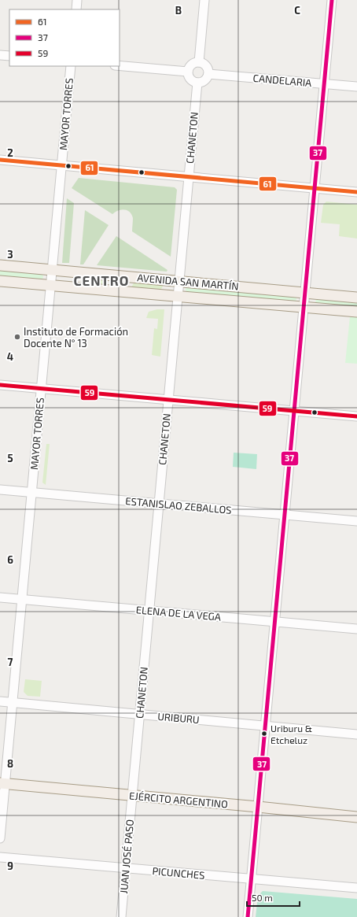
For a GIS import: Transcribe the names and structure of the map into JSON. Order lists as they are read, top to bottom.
{
  "streets": {
    "main road": ["AVENIDA SAN MARTÍN", "EJÉRCITO ARGENTINO"],
    "street": [
      "CANDELARIA",
      "MAYOR TORRES",
      "CHANETON",
      "ESTANISLAO ZEBALLOS",
      "ELENA DE LA VEGA",
      "URIBURU",
      "JUAN JOSÉ PASO",
      "PICUNCHES"
    ]
  },
  "crossings": [
    ["CANDELARIA", "CHANETON"],
    ["MAYOR TORRES", "AVENIDA SAN MARTÍN"],
    ["MAYOR TORRES", "ESTANISLAO ZEBALLOS"],
    ["MAYOR TORRES", "ELENA DE LA VEGA"],
    ["MAYOR TORRES", "URIBURU"],
    ["MAYOR TORRES", "EJÉRCITO ARGENTINO"],
    ["CHANETON", "AVENIDA SAN MARTÍN"],
    ["CHANETON", "ESTANISLAO ZEBALLOS"],
    ["CHANETON", "ELENA DE LA VEGA"],
    ["CHANETON", "URIBURU"],
    ["CHANETON", "EJÉRCITO ARGENTINO"],
    ["CHANETON", "JUAN JOSÉ PASO"],
    ["EJÉRCITO ARGENTINO", "JUAN JOSÉ PASO"],
    ["JUAN JOSÉ PASO", "PICUNCHES"]
  ],
  "districts": ["CENTRO"],
  "places": ["Instituto de Formación Docente N° 13", "Uriburu & Etcheluz"],
  "lines": ["transit line 37", "transit line 61", "transit line 59"],
  "legend": ["61", "37", "59"],
  "scale_bar": "50 m",
  "grid": {
    "columns": ["B", "C"],
    "rows": [
      "2",
      "3",
      "4",
      "5",
      "6",
      "7",
      "8",
      "9"
    ]
  }
}
